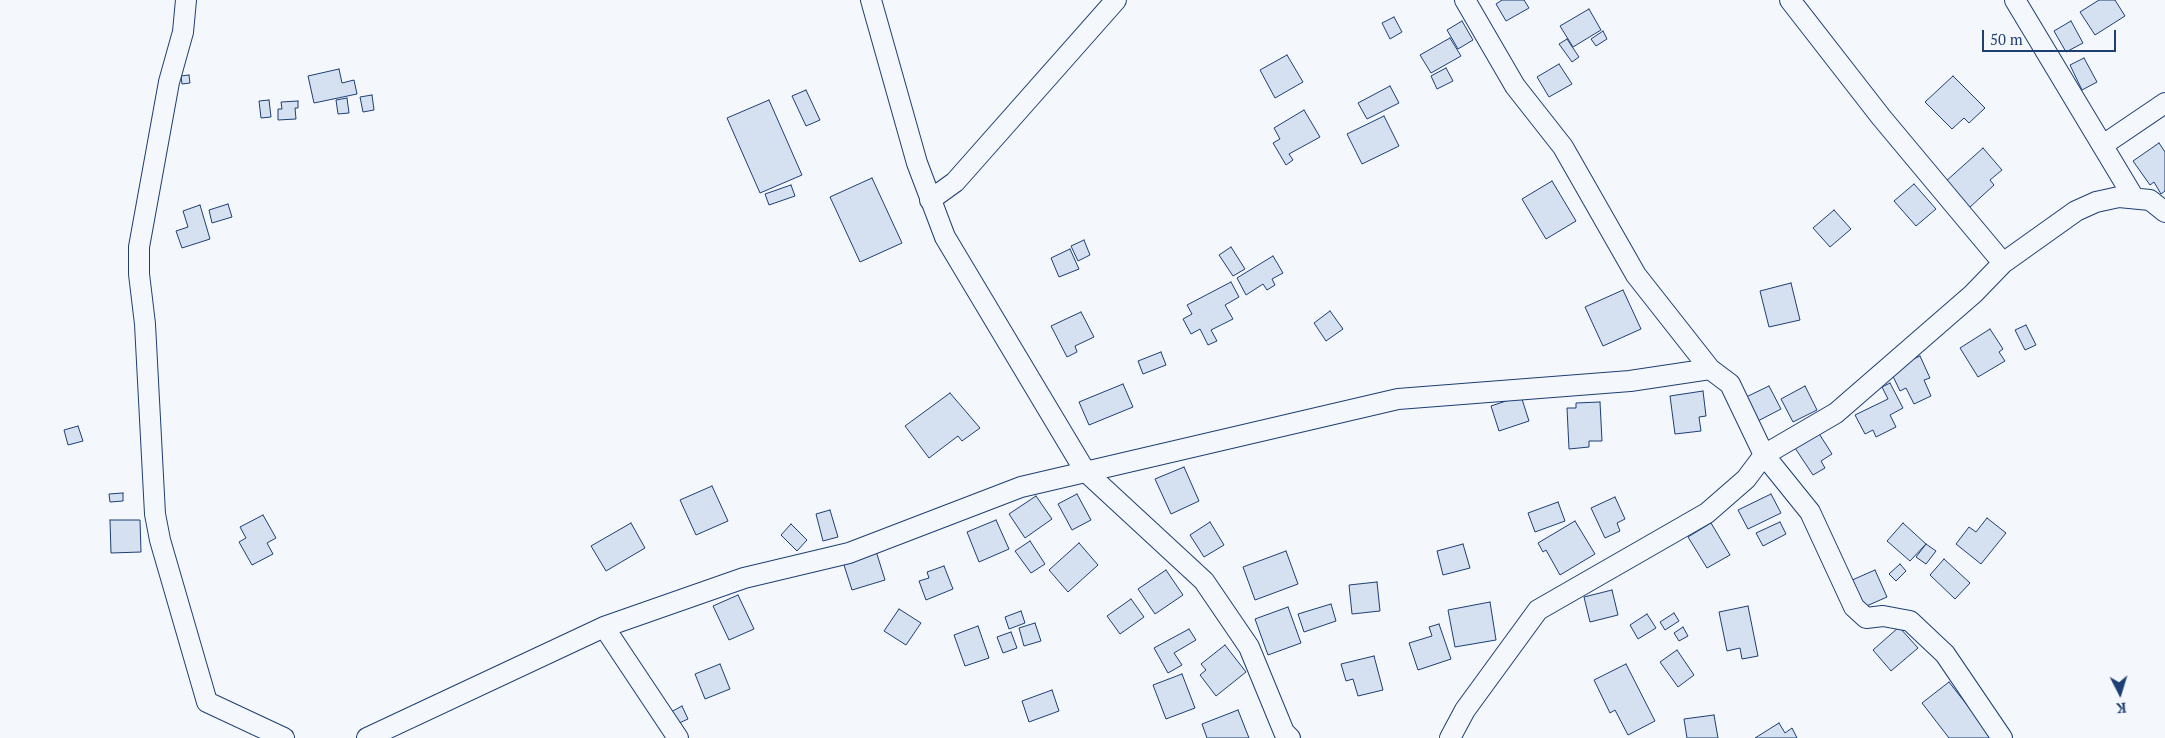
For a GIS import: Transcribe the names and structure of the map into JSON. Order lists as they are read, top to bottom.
{
  "scale_bar": "50 m",
  "north": "bottom"
}
